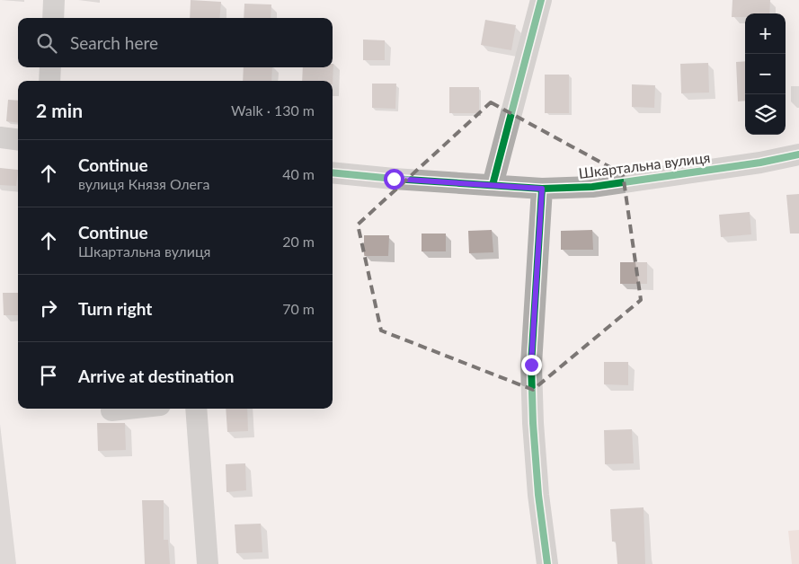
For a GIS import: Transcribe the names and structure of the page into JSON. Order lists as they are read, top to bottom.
{
  "streets": {
    "street": ["Шкартальна вулиця"]
  },
  "page": {
    "map_buttons": ["+", "−"],
    "search": "Search here",
    "heading": ["2 min", "Walk · 130 m"],
    "list": [
      ["Continue", "вулиця Князя Олега", "40 m"],
      ["Continue", "Шкартальна вулиця", "20 m"],
      ["Turn right", "70 m"],
      "Arrive at destination"
    ]
  }
}
